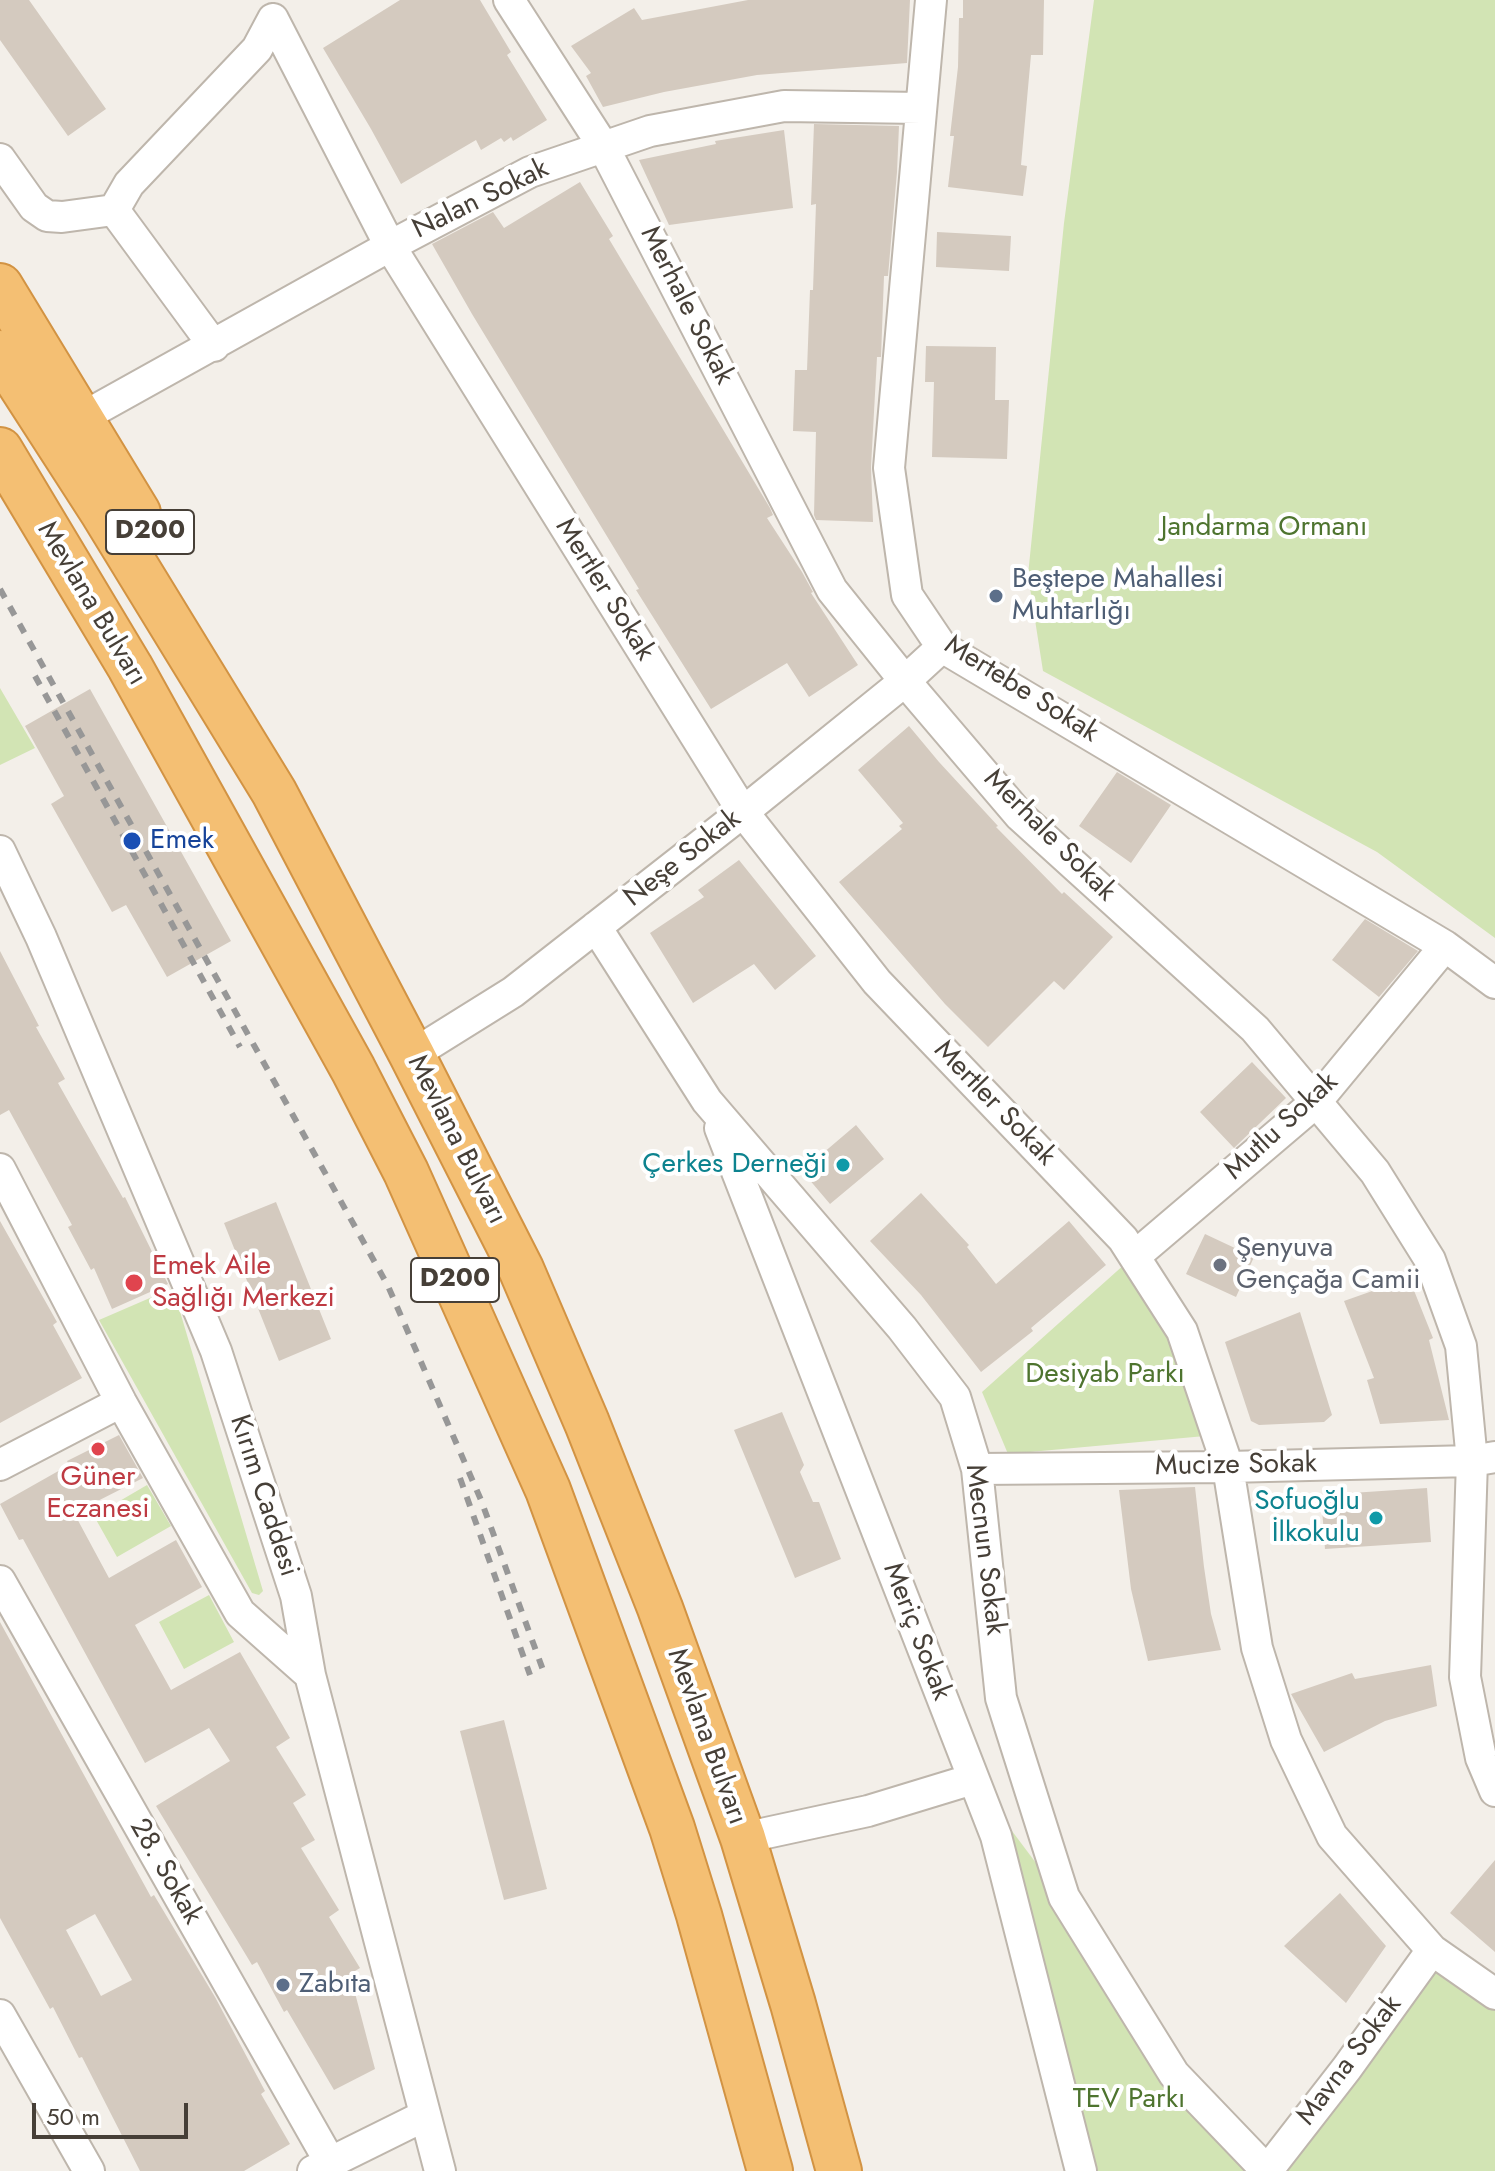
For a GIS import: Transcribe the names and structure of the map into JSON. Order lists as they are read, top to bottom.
{
  "streets": {
    "highway": ["D200", "Mevlana Bulvarı"],
    "street": [
      "Nalan Sokak",
      "Merhale Sokak",
      "Mertler Sokak",
      "Mertebe Sokak",
      "Neşe Sokak",
      "Mutlu Sokak",
      "Mucize Sokak",
      "Kırım Caddesi",
      "Mecnun Sokak",
      "Meriç Sokak",
      "28. Sokak",
      "Mavna Sokak"
    ]
  },
  "crossings": [
    ["Nalan Sokak", "Merhale Sokak"],
    ["Nalan Sokak", "D200"],
    ["Nalan Sokak", "Mertler Sokak"],
    ["Nalan Sokak", "Mertebe Sokak"],
    ["Merhale Sokak", "Neşe Sokak"],
    ["Merhale Sokak", "Mutlu Sokak"],
    ["Merhale Sokak", "Mucize Sokak"],
    ["D200", "Mevlana Bulvarı"],
    ["Mertler Sokak", "Neşe Sokak"],
    ["Mertler Sokak", "Mutlu Sokak"],
    ["Mertler Sokak", "Mucize Sokak"],
    ["Mertler Sokak", "Mavna Sokak"],
    ["Mevlana Bulvarı", "Neşe Sokak"],
    ["Mertebe Sokak", "Neşe Sokak"],
    ["Mertebe Sokak", "Mutlu Sokak"],
    ["Neşe Sokak", "Mecnun Sokak"],
    ["Mucize Sokak", "Mecnun Sokak"],
    ["Mecnun Sokak", "Meriç Sokak"],
    ["Mecnun Sokak", "Mavna Sokak"]
  ],
  "parks": ["Jandarma Ormanı", "Desiyab Parkı", "TEV Parkı"],
  "places": [
    "Beştepe Mahallesi Muhtarlığı",
    "Emek",
    "Çerkes Derneği",
    "Şenyuva Gençağa Camii",
    "Emek Aile Sağlığı Merkezi",
    "Güner Eczanesi",
    "Sofuoğlu İlkokulu",
    "Zabıta"
  ],
  "scale_bar": "50 m"
}
